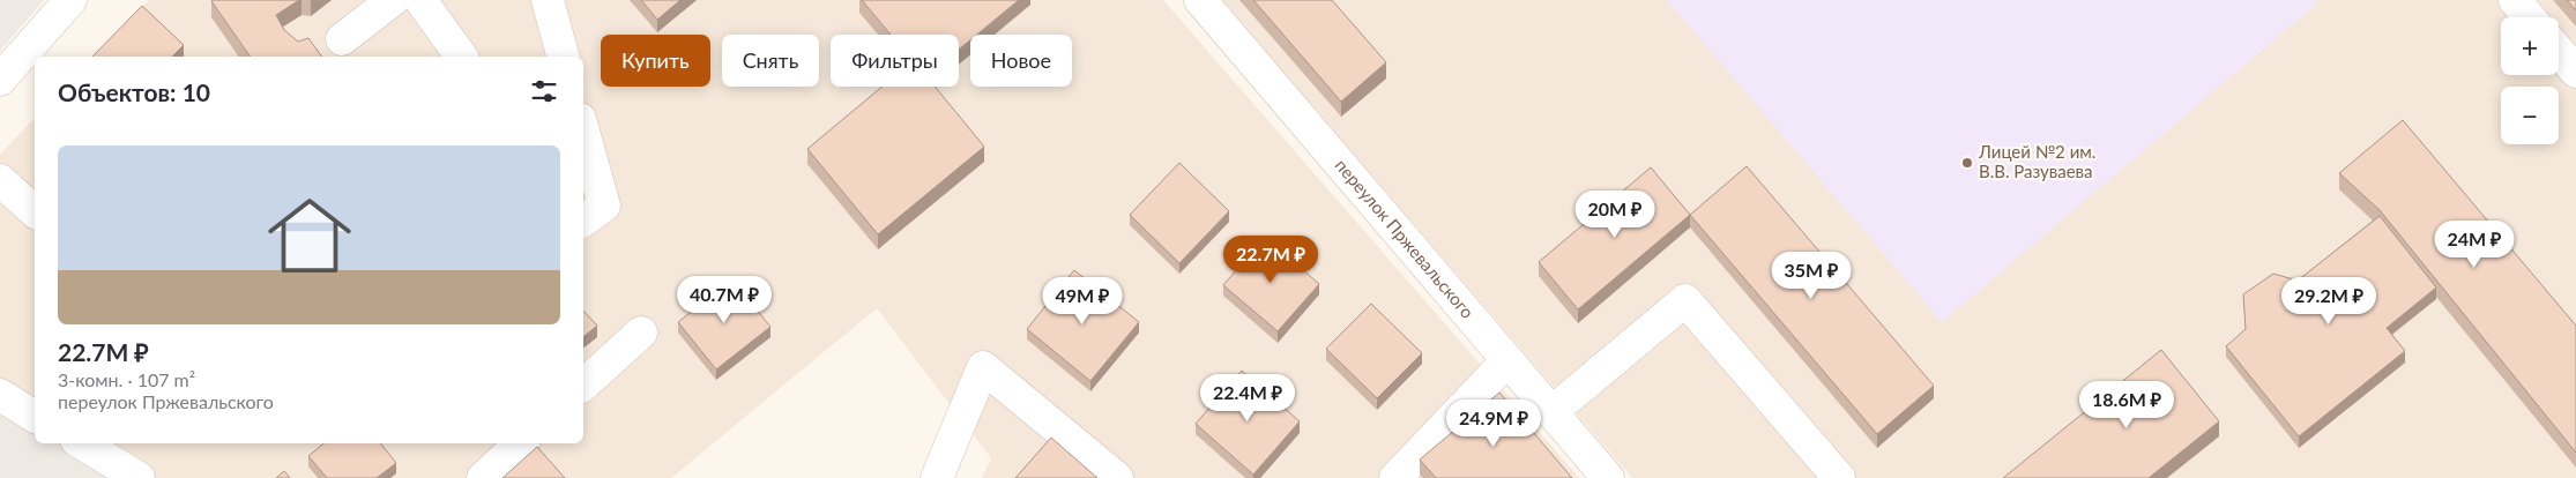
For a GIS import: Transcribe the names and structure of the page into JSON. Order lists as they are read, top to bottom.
{
  "streets": {
    "street": ["переулок Пржевальского"]
  },
  "places": ["Лицей №2 им. В.В. Разуваева"],
  "page": {
    "map_buttons": ["+", "−"],
    "chip": [
      "Купить",
      "Снять",
      "Фильтры",
      "Новое"
    ],
    "heading": "Объектов: 10",
    "list": [
      {
        "name": "22.7M ₽",
        "note": "3-комн. · 107 m² · переулок Пржевальского"
      }
    ],
    "price": [
      "20M ₽",
      "24M ₽",
      "22.7M ₽",
      "35M ₽",
      "40.7M ₽",
      "49M ₽",
      "29.2M ₽",
      "22.4M ₽",
      "18.6M ₽",
      "24.9M ₽"
    ]
  }
}
